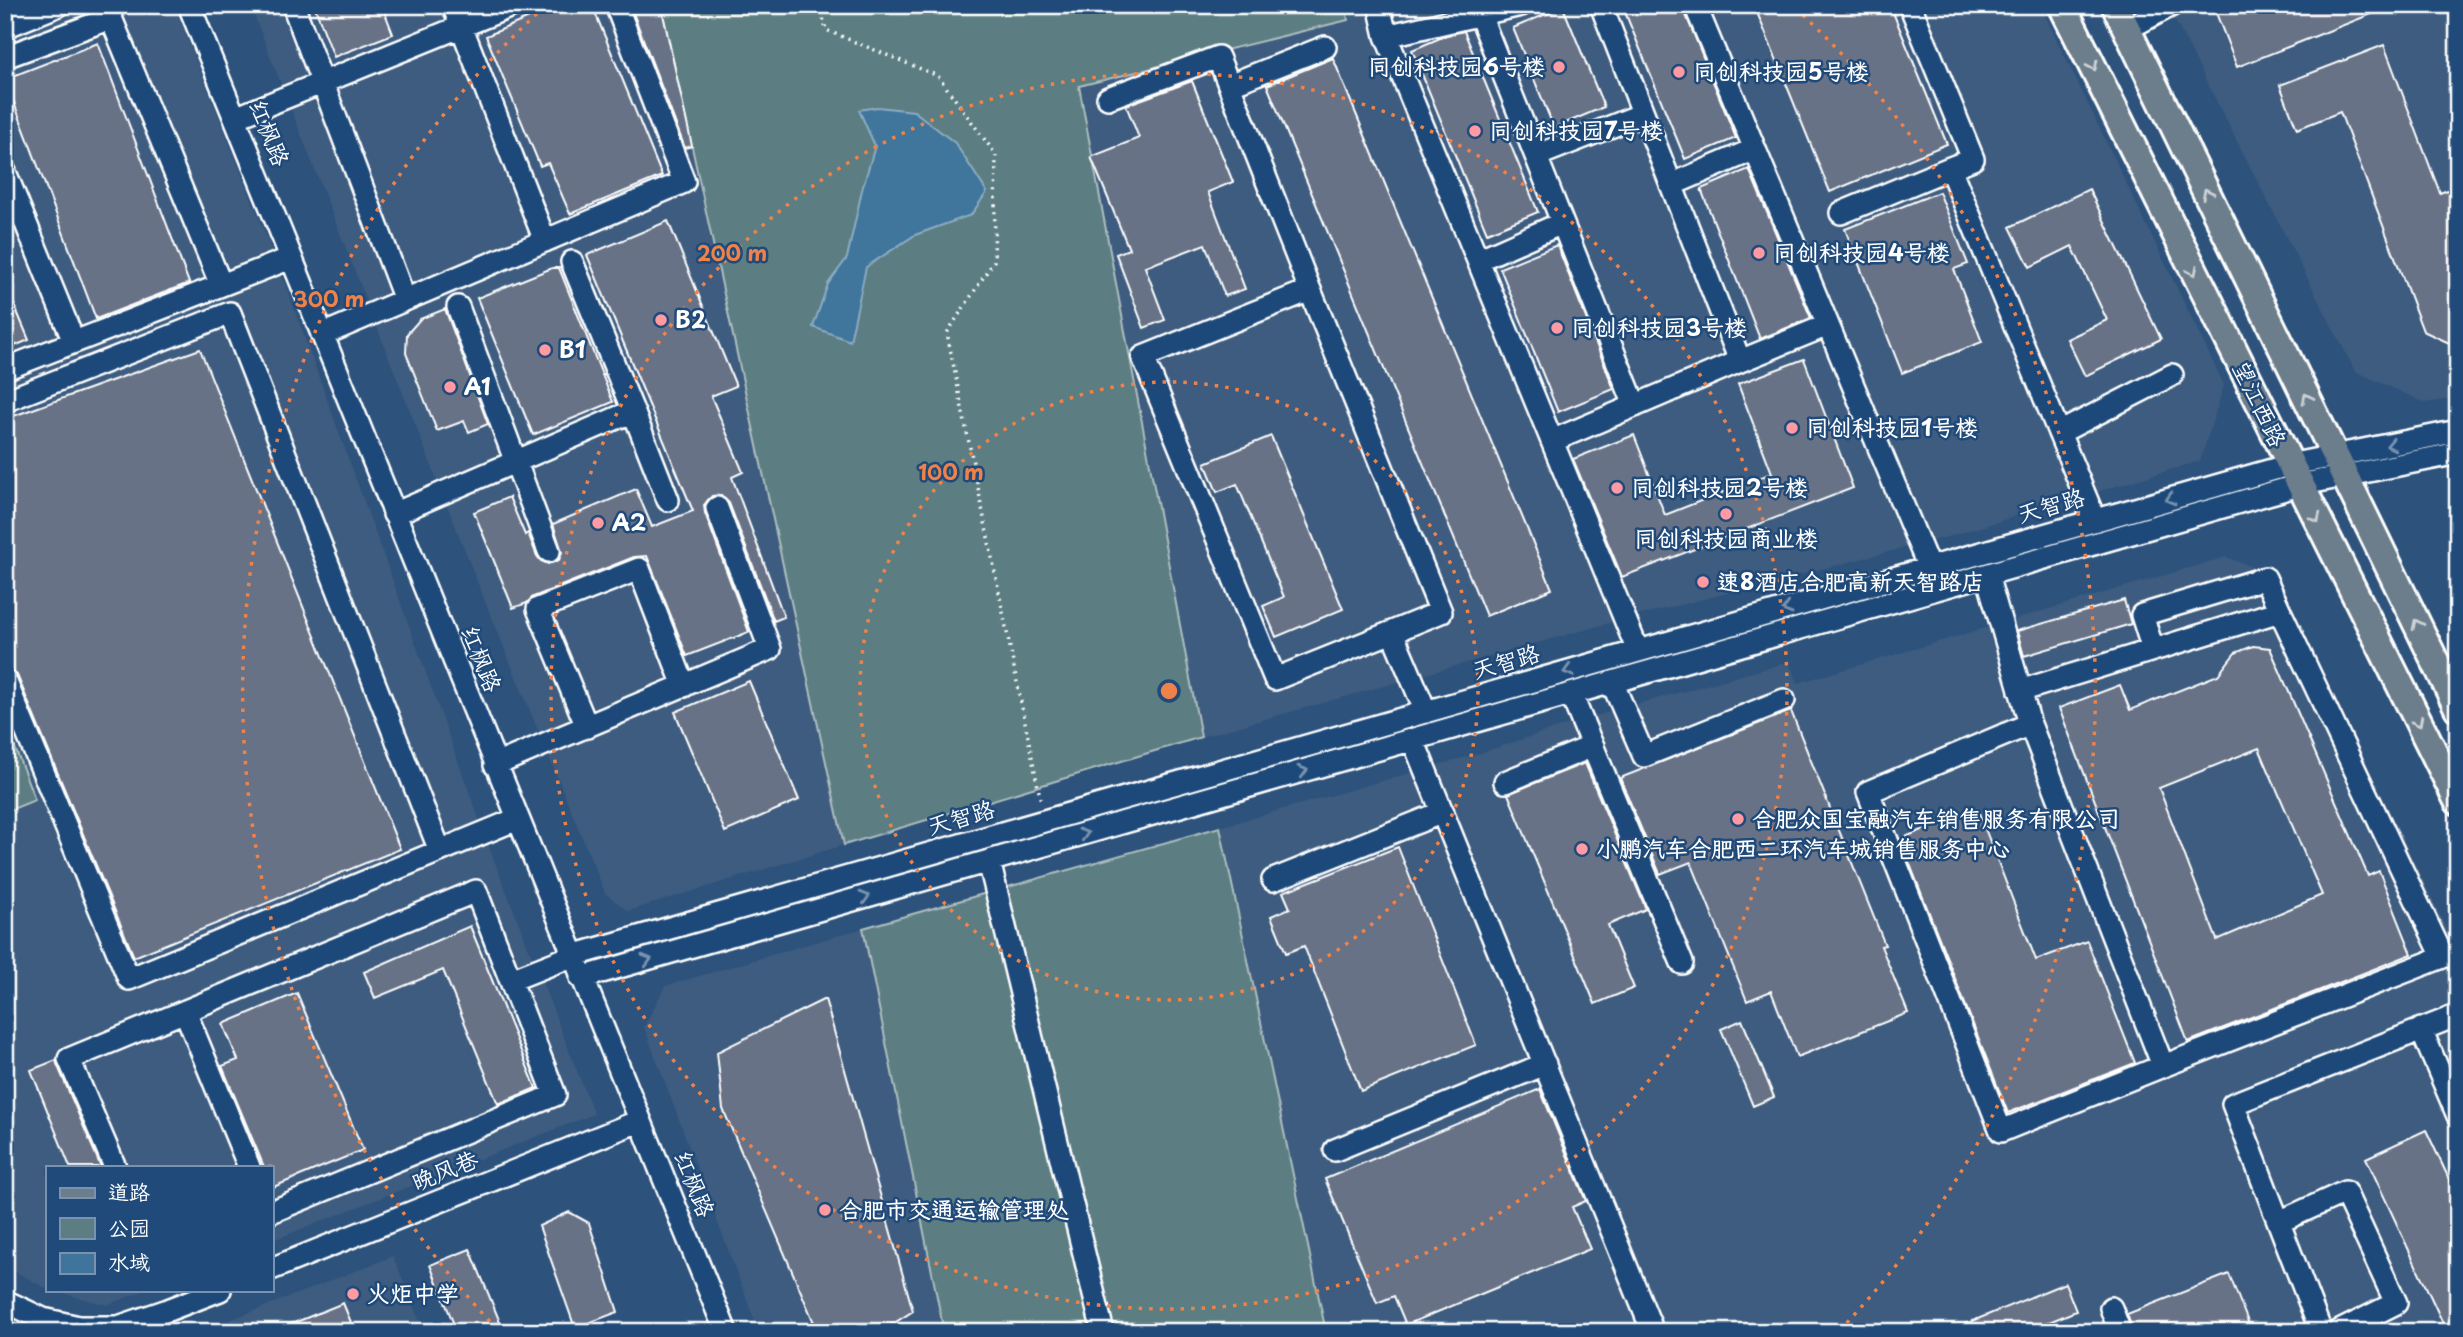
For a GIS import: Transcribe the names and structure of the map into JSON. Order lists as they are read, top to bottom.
{
  "streets": {
    "main road": ["望江西路"],
    "street": ["红枫路", "天智路", "晚风巷"]
  },
  "crossings": [
    ["红枫路", "天智路"],
    ["红枫路", "晚风巷"],
    ["望江西路", "天智路"]
  ],
  "places": [
    "同创科技园6号楼",
    "同创科技园5号楼",
    "同创科技园7号楼",
    "同创科技园4号楼",
    "B2",
    "同创科技园3号楼",
    "B1",
    "A1",
    "同创科技园1号楼",
    "同创科技园2号楼",
    "同创科技园商业楼",
    "A2",
    "速8酒店合肥高新天智路店",
    "合肥众国宝融汽车销售服务有限公司",
    "小鹏汽车合肥西二环汽车城销售服务中心",
    "合肥市交通运输管理处",
    "火炬中学"
  ],
  "legend": ["道路", "公园", "水域"],
  "rings": ["200 m", "300 m", "100 m"]
}
